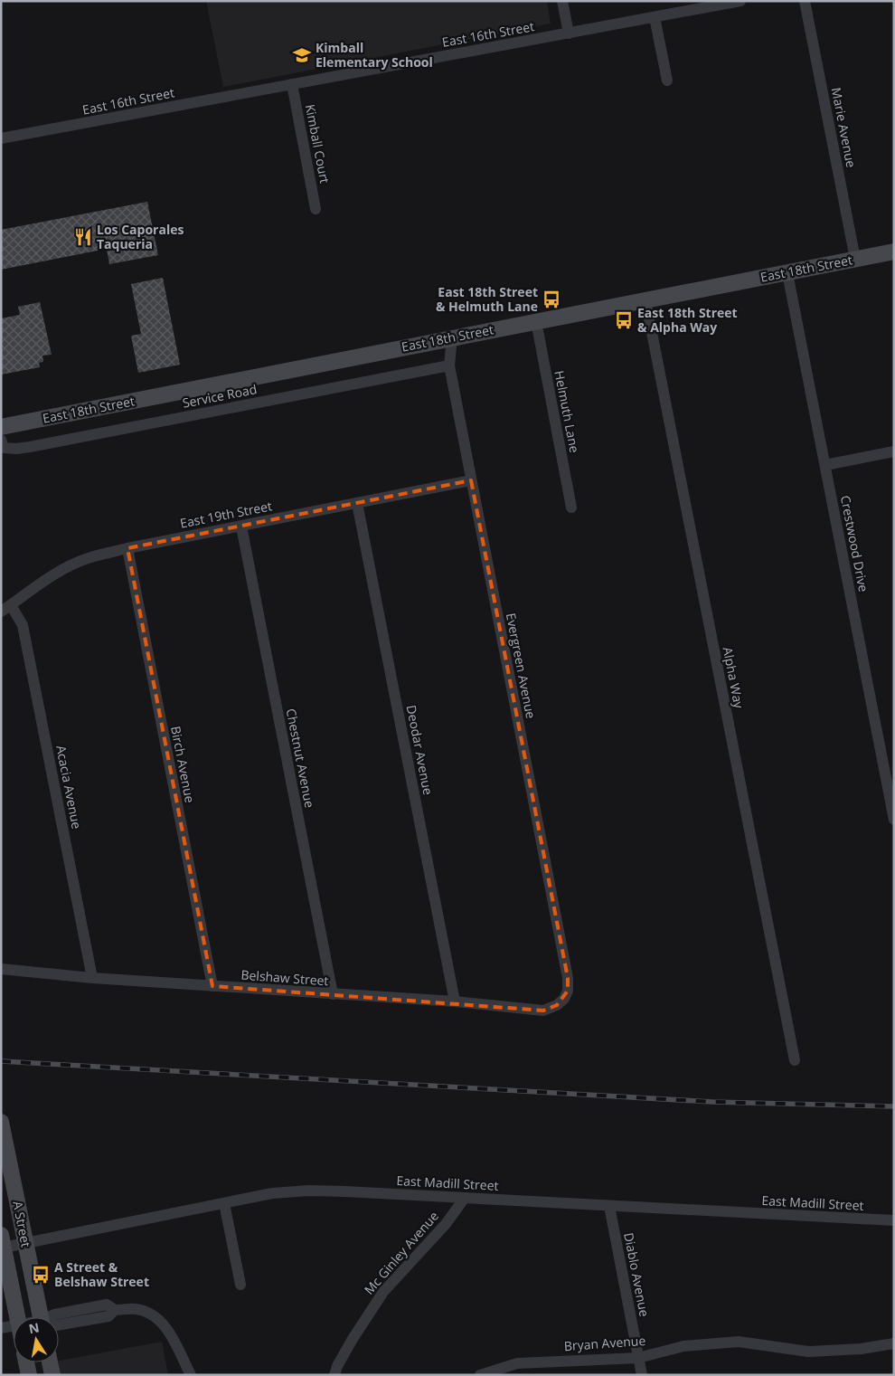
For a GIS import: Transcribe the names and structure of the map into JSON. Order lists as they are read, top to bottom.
{
  "streets": {
    "main road": ["East 18th Street", "A Street"],
    "street": [
      "East 16th Street",
      "Marie Avenue",
      "Kimball Court",
      "Service Road",
      "Helmuth Lane",
      "East 19th Street",
      "Crestwood Drive",
      "Evergreen Avenue",
      "Alpha Way",
      "Deodar Avenue",
      "Chestnut Avenue",
      "Birch Avenue",
      "Acacia Avenue",
      "Belshaw Street",
      "East Madill Street",
      "Mc Ginley Avenue",
      "Diablo Avenue",
      "Bryan Avenue"
    ]
  },
  "crossings": [
    ["East 16th Street", "Kimball Court"],
    ["Marie Avenue", "East 18th Street"],
    ["East 18th Street", "Helmuth Lane"],
    ["East 18th Street", "Crestwood Drive"],
    ["East 18th Street", "Evergreen Avenue"],
    ["East 18th Street", "Alpha Way"],
    ["Service Road", "Evergreen Avenue"],
    ["East 19th Street", "Evergreen Avenue"],
    ["East 19th Street", "Deodar Avenue"],
    ["East 19th Street", "Chestnut Avenue"],
    ["East 19th Street", "Birch Avenue"],
    ["East 19th Street", "Acacia Avenue"],
    ["Evergreen Avenue", "Belshaw Street"],
    ["Deodar Avenue", "Belshaw Street"],
    ["Chestnut Avenue", "Belshaw Street"],
    ["Birch Avenue", "Belshaw Street"],
    ["Acacia Avenue", "Belshaw Street"],
    ["East Madill Street", "A Street"],
    ["East Madill Street", "Mc Ginley Avenue"],
    ["East Madill Street", "Diablo Avenue"],
    ["Diablo Avenue", "Bryan Avenue"]
  ],
  "places": {
    "school or university": ["Kimball Elementary School"],
    "restaurant": ["Los Caporales Taqueria"],
    "bus stop": ["East 18th Street & Helmuth Lane", "East 18th Street & Alpha Way", "A Street & Belshaw Street"]
  },
  "north": "top"
}
